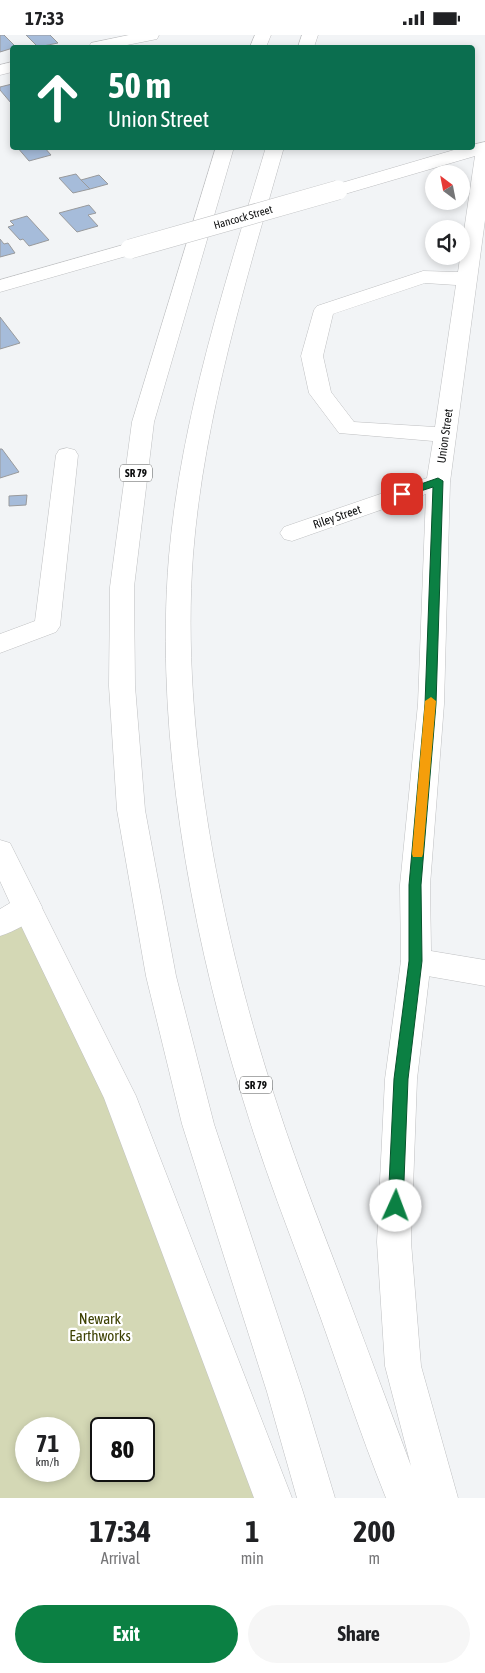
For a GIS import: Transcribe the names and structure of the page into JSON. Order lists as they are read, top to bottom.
{
  "streets": {
    "main road": [
      "Hancock Street",
      "Union Street",
      "SR 79",
      "Riley Street"
    ]
  },
  "crossings": [
    ["Union Street", "Riley Street"]
  ],
  "parks": ["Newark Earthworks"],
  "north": "top left",
  "page": {
    "status": "17:33",
    "turn": ["50 m", "Union Street"],
    "speed": "71 km/h",
    "limit": "80",
    "eta": [
      "17:34",
      "Arrival",
      "1",
      "min",
      "200",
      "m"
    ],
    "buttons": ["Exit", "Share"]
  }
}
